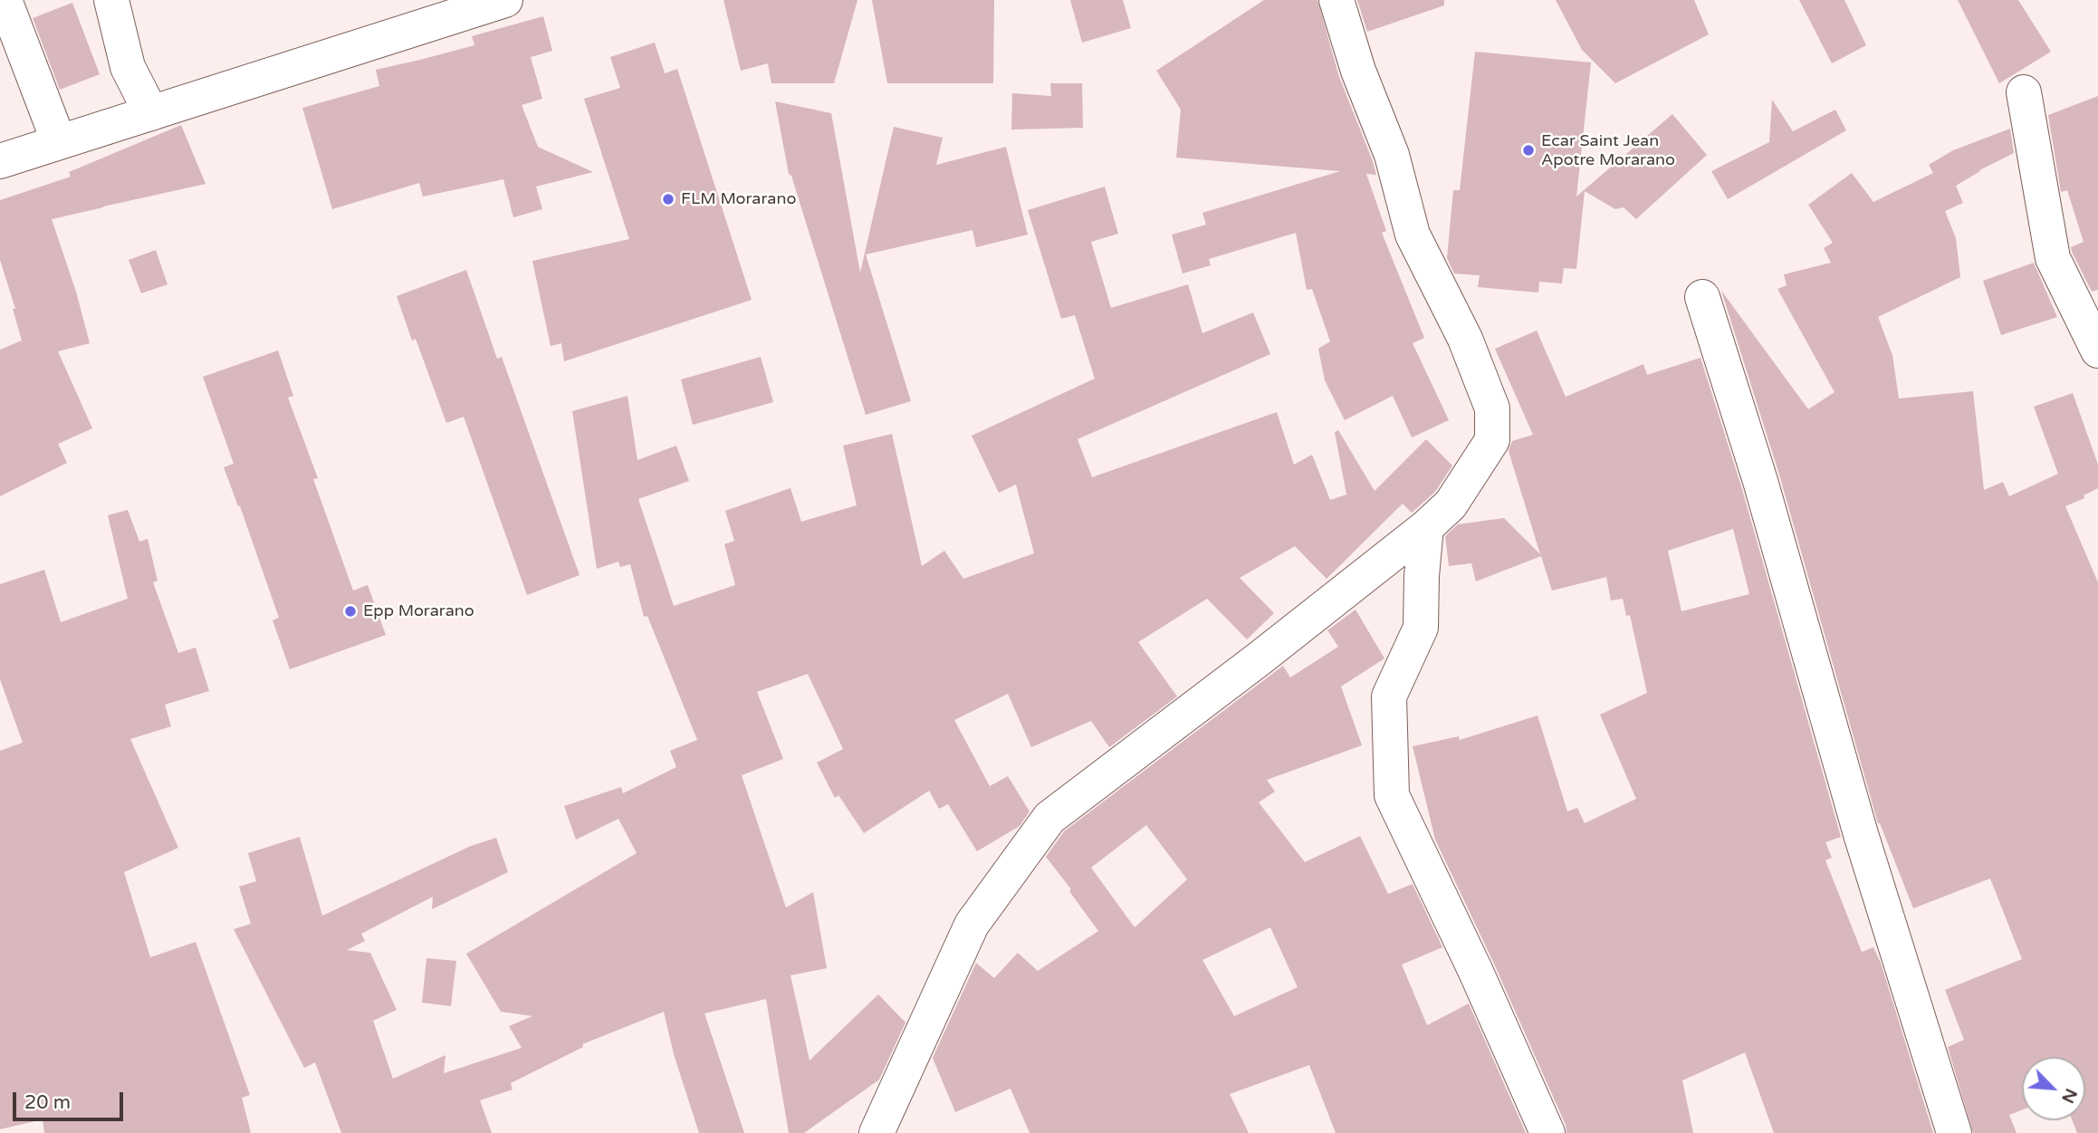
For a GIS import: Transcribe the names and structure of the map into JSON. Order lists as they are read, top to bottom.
{
  "places": ["Ecar Saint Jean Apotre Morarano", "FLM Morarano", "Epp Morarano"],
  "scale_bar": "20 m",
  "north": "bottom right"
}
